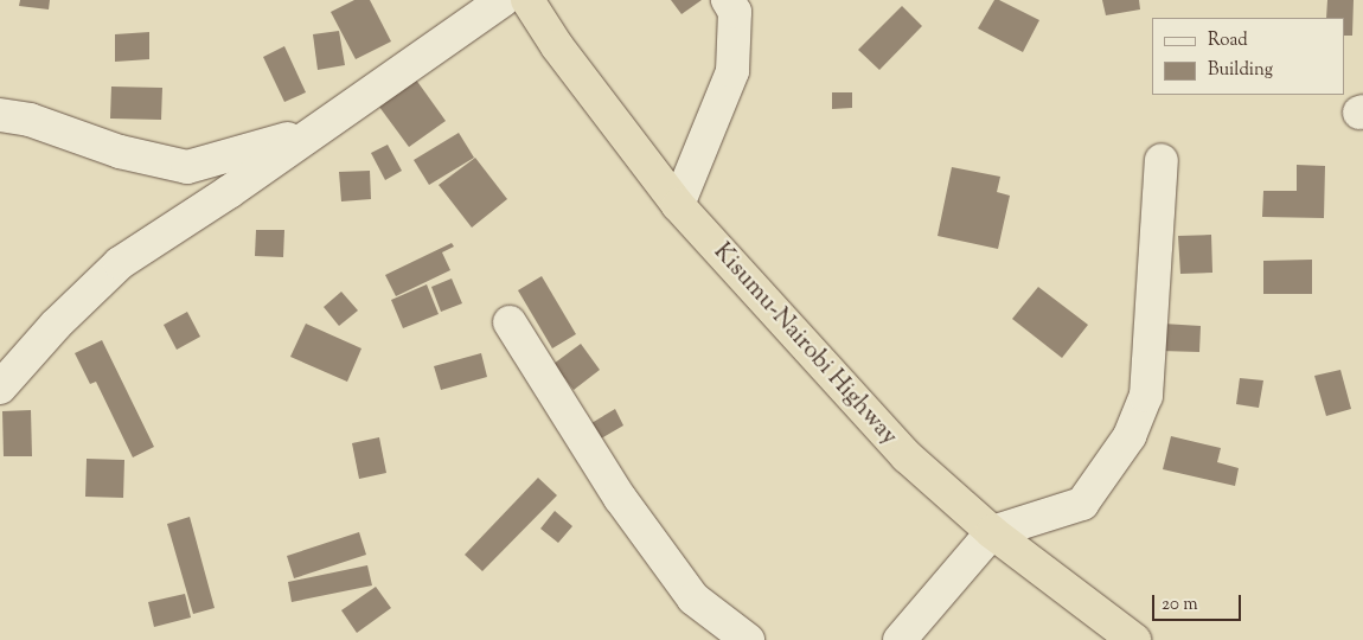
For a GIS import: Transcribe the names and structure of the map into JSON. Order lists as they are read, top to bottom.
{
  "streets": {
    "highway": ["Kisumu-Nairobi Highway"]
  },
  "legend": ["Road", "Building"],
  "scale_bar": "20 m"
}
